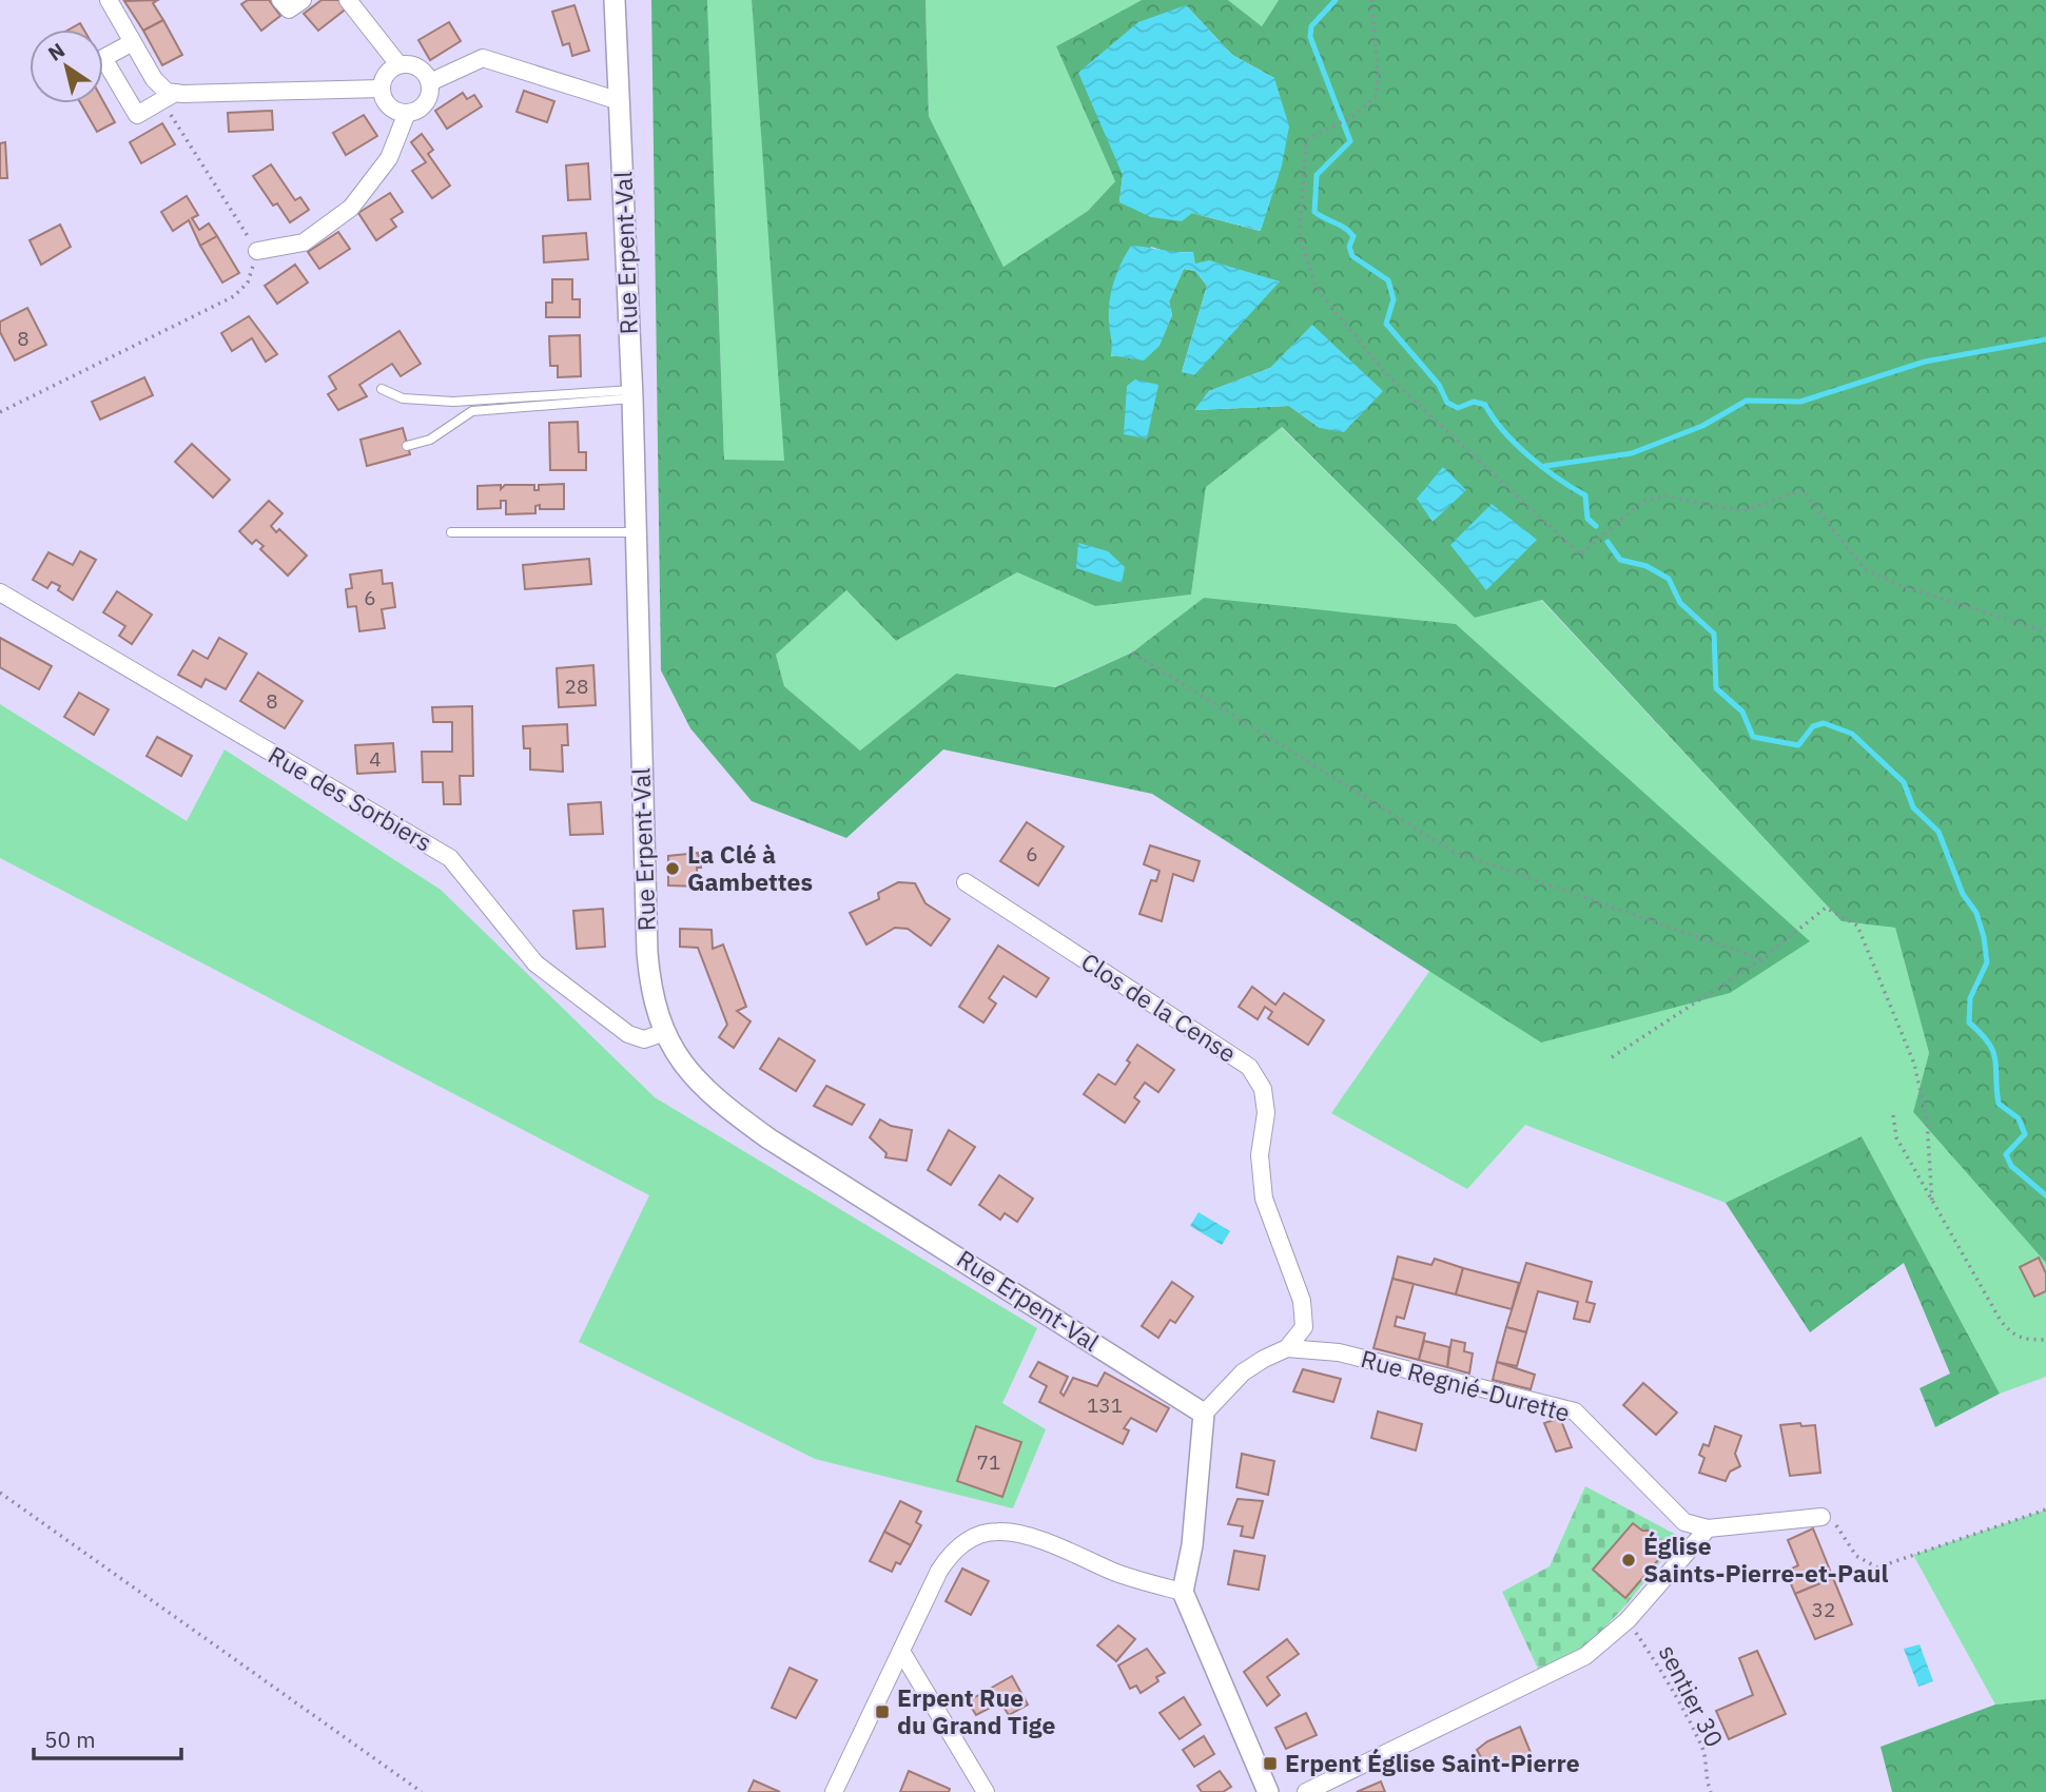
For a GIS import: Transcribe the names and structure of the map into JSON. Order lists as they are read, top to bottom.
{
  "streets": {
    "street": [
      "Rue Erpent-Val",
      "Rue des Sorbiers",
      "Clos de la Cense",
      "Rue Regnié-Durette"
    ],
    "path": ["sentier 30"]
  },
  "crossings": [
    ["Rue Erpent-Val", "Rue des Sorbiers"],
    ["Clos de la Cense", "Rue Regnié-Durette"]
  ],
  "places": {
    "other": ["La Clé à Gambettes", "Église Saints-Pierre-et-Paul"],
    "transit": ["Erpent Rue du Grand Tige", "Erpent Église Saint-Pierre"]
  },
  "house_numbers": [
    "8",
    "6",
    "28",
    "8",
    "4",
    "6",
    "131",
    "71",
    "32"
  ],
  "scale_bar": "50 m",
  "north": "top left"
}
